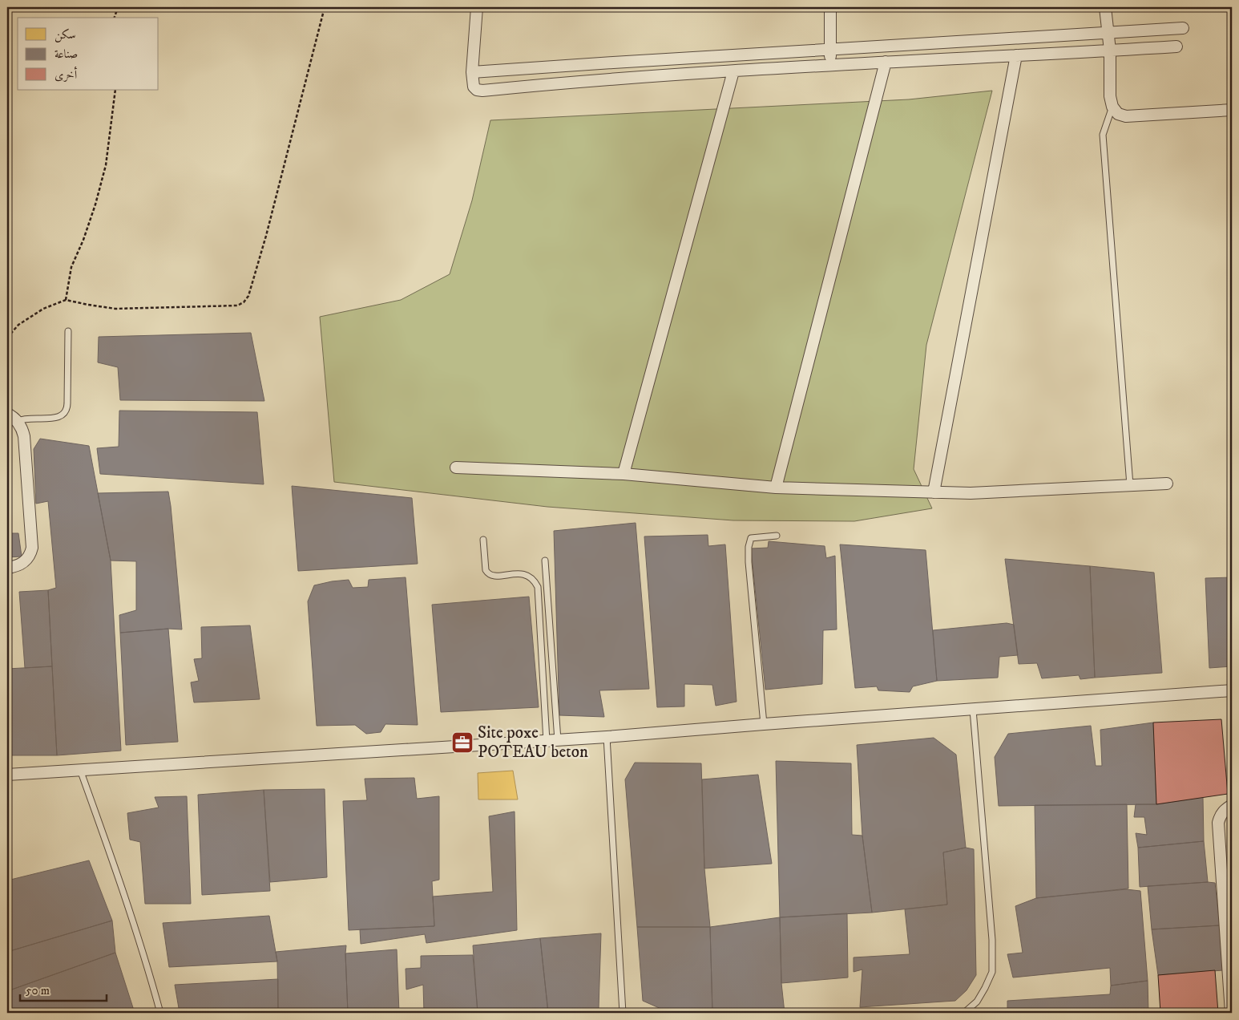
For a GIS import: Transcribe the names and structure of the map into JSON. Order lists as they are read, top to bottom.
{
  "places": {
    "office": ["Site poxe POTEAU beton"]
  },
  "legend": ["سكن", "صناعة", "أخرى"],
  "scale_bar": "50 m"
}
